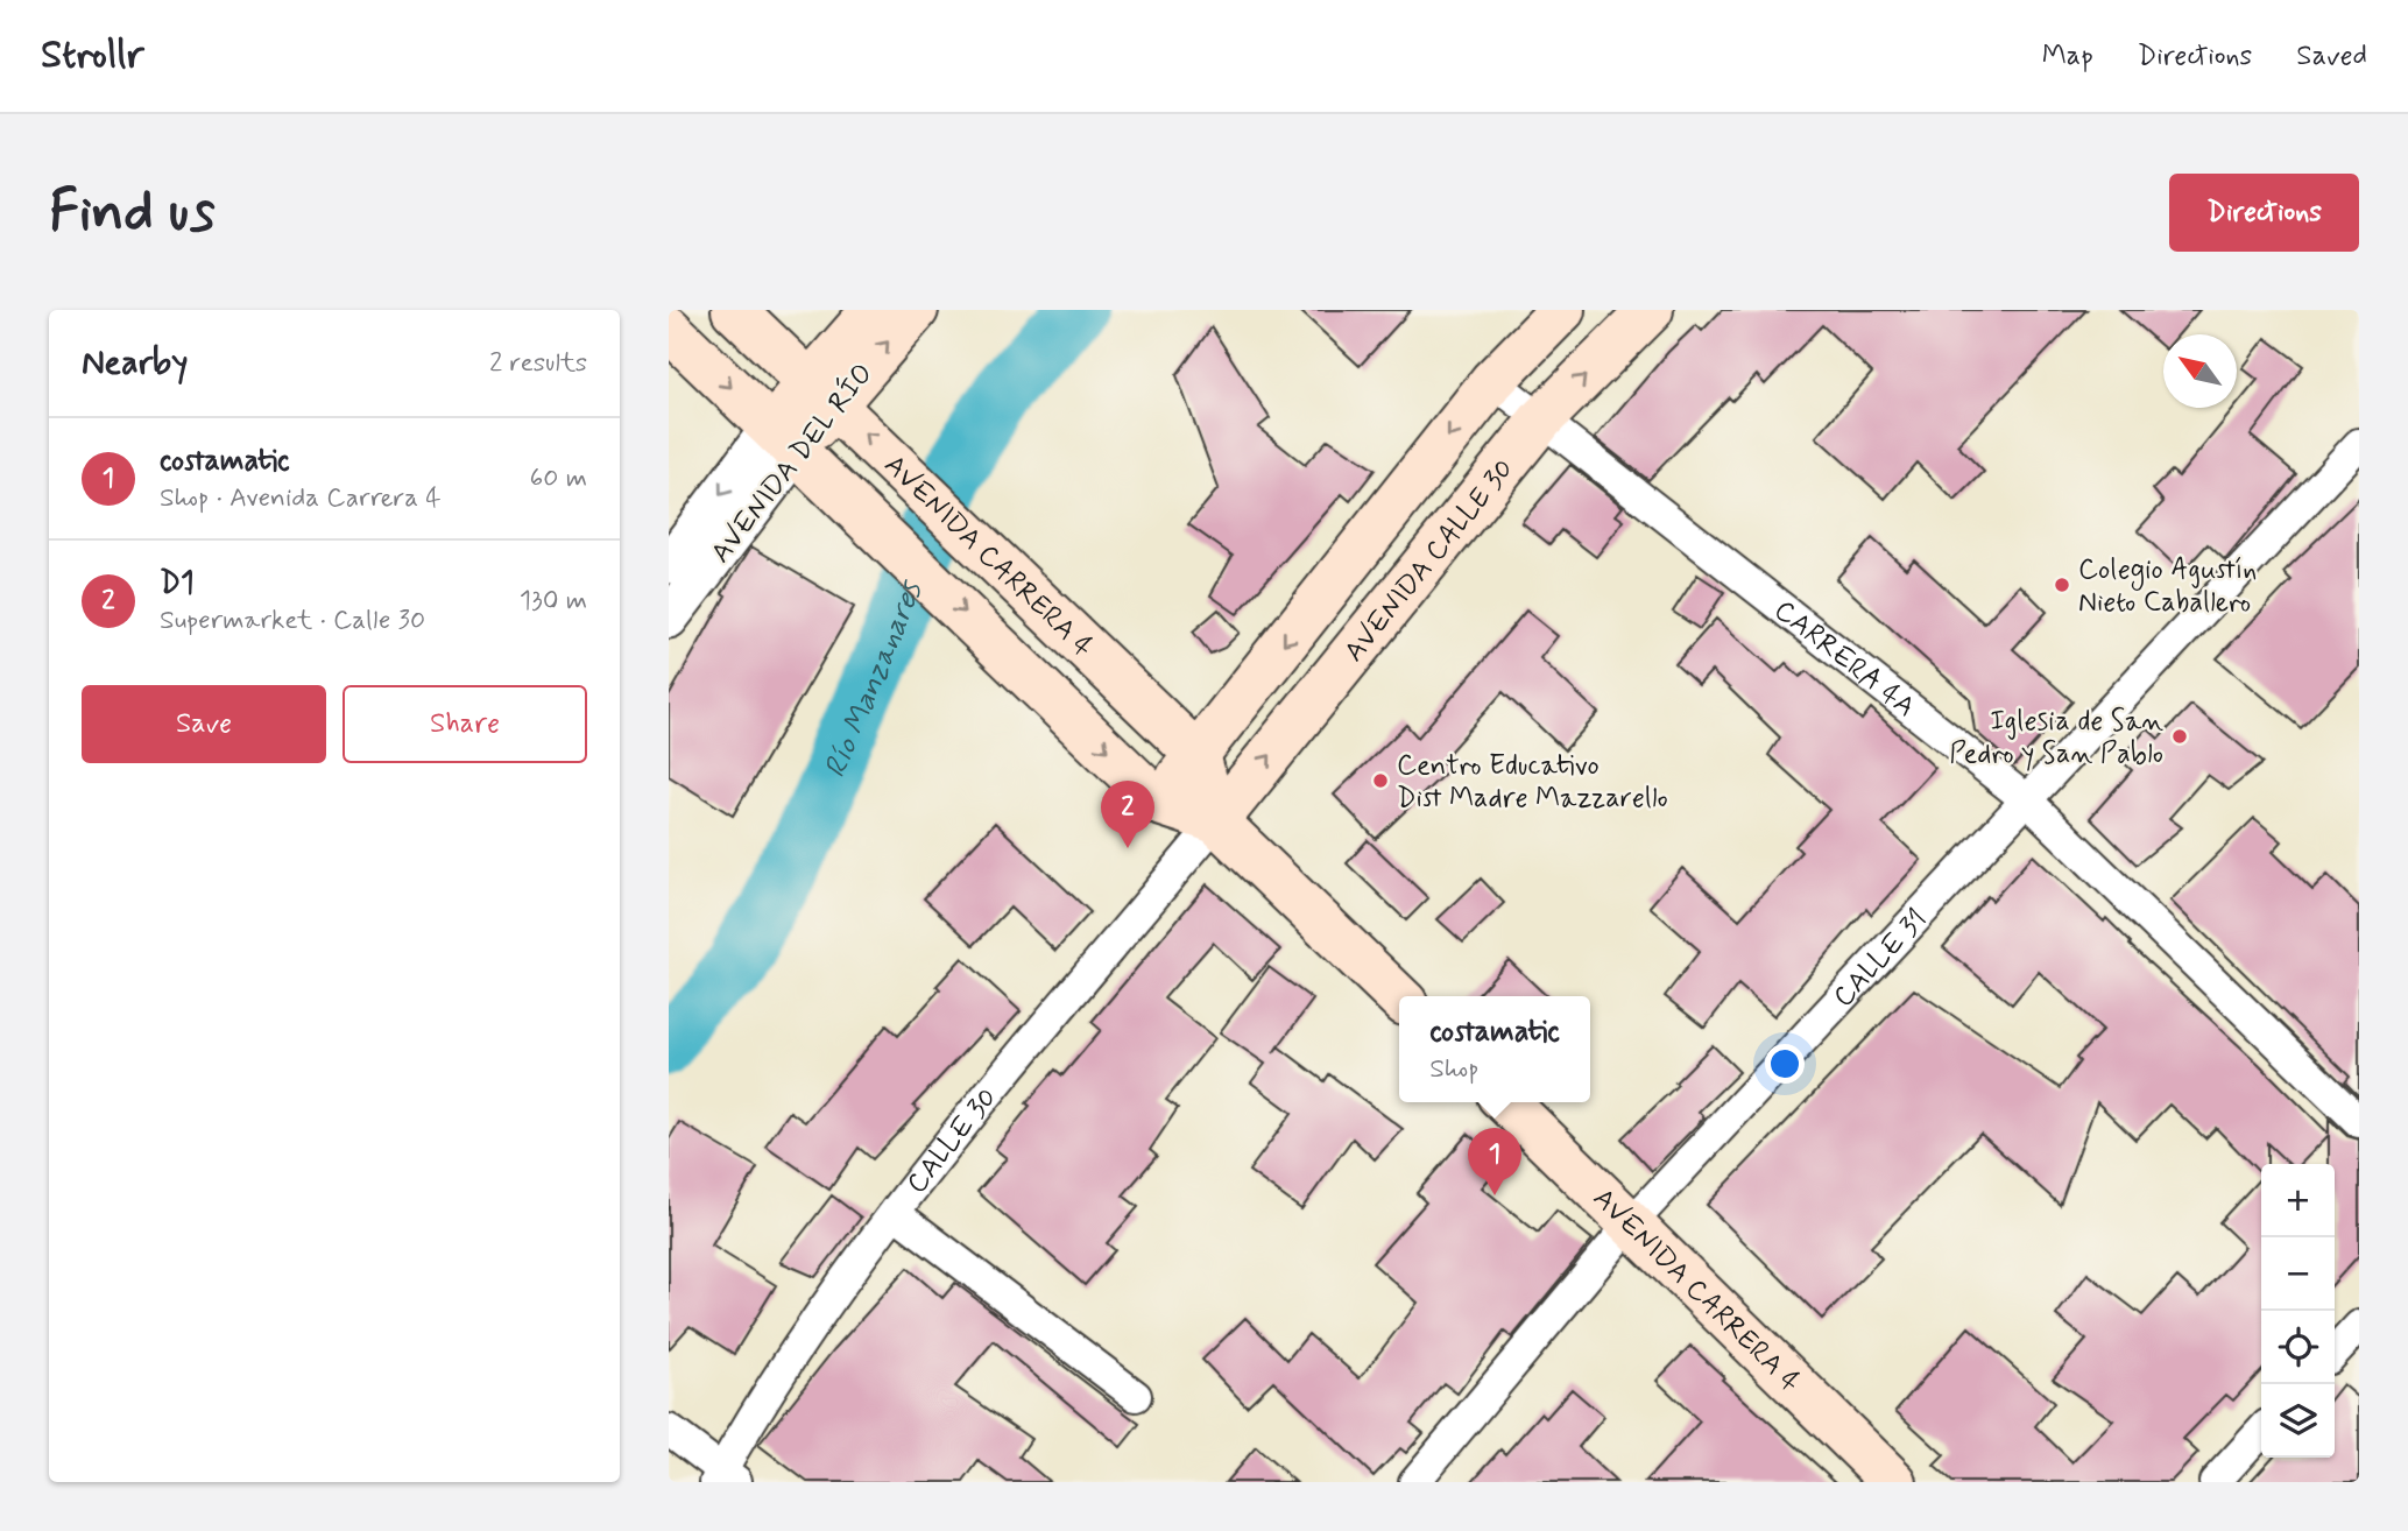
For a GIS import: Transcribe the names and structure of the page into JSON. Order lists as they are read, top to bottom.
{
  "streets": {
    "main road": ["AVENIDA DEL RÍO", "AVENIDA CARRERA 4", "AVENIDA CALLE 30"],
    "street": ["CARRERA 4A", "CALLE 31", "CALLE 30"]
  },
  "crossings": [
    ["AVENIDA DEL RÍO", "AVENIDA CARRERA 4"],
    ["AVENIDA CARRERA 4", "AVENIDA CALLE 30"],
    ["AVENIDA CARRERA 4", "CALLE 31"],
    ["AVENIDA CARRERA 4", "CALLE 30"],
    ["AVENIDA CALLE 30", "CARRERA 4A"],
    ["AVENIDA CALLE 30", "CALLE 30"],
    ["CARRERA 4A", "CALLE 31"]
  ],
  "water": ["Río Manzanares"],
  "places": ["Colegio Agustín Nieto Caballero", "Iglesia de San Pedro y San Pablo", "Centro Educativo Dist Madre Mazzarello"],
  "north": "top left",
  "page": {
    "header": "Strollr",
    "nav": ["Map", "Directions", "Saved"],
    "buttons": [
      "Directions",
      ["Save", "Share"]
    ],
    "title": "Find us",
    "heading": ["Nearby", "2 results"],
    "list": [
      {
        "mark": "1",
        "name": "costamatic",
        "note": "Shop · Avenida Carrera 4",
        "value": "60 m"
      },
      {
        "mark": "2",
        "name": "D1",
        "note": "Supermarket · Calle 30",
        "value": "130 m"
      }
    ],
    "pins": ["2", "1"],
    "popup": ["costamatic", "Shop"],
    "map_buttons": ["+", "−"]
  }
}
